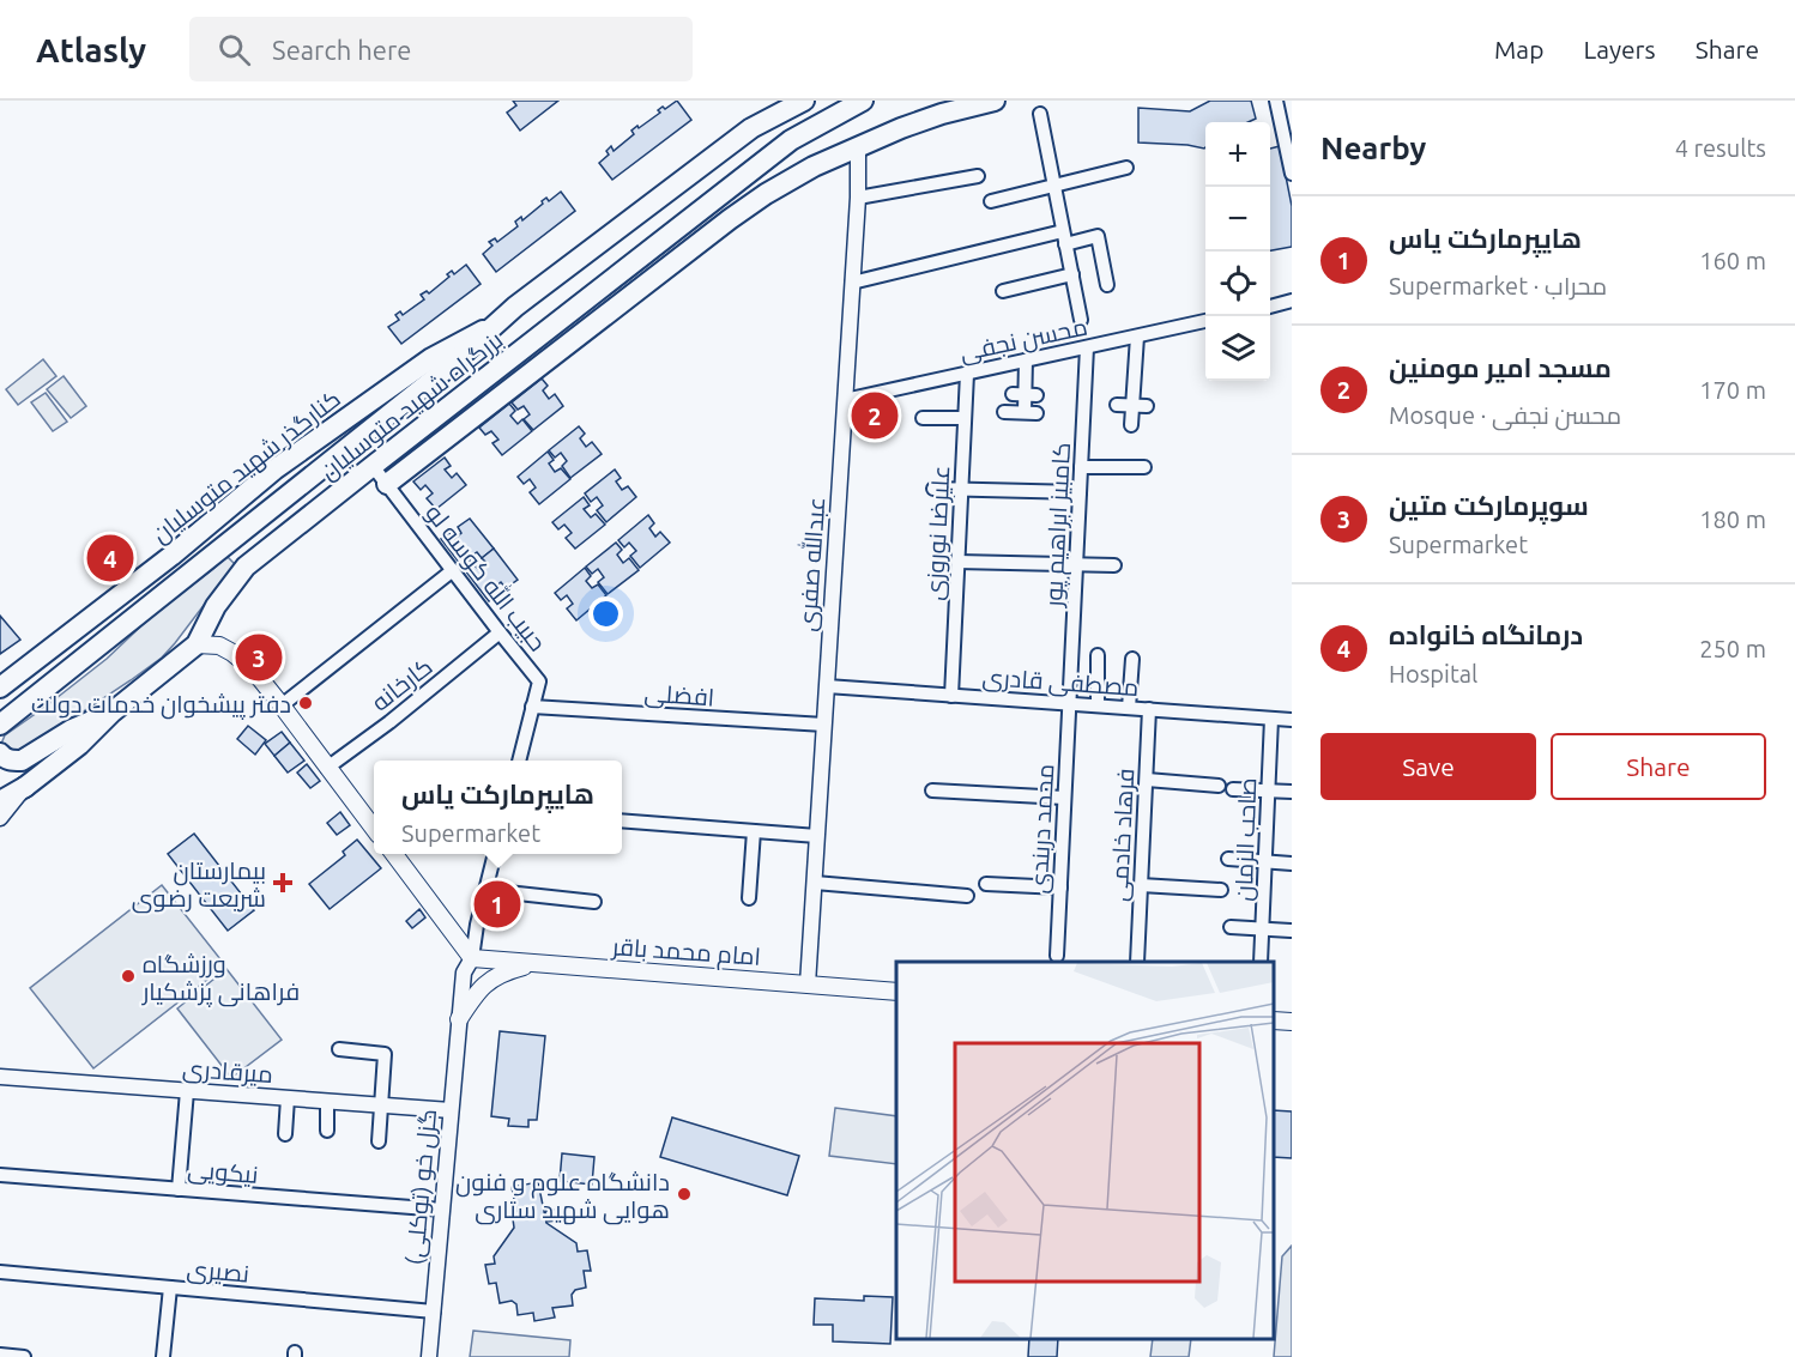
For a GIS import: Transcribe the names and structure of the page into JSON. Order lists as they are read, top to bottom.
{
  "streets": {
    "main road": ["بزرگراه شهید متوسلیان", "کنارگذر شهید متوسلیان", "امام محمد باقر"],
    "street": [
      "محسن نجفی",
      "کامبیز ابراهیم پور",
      "علیرضا نوروزی",
      "عبدالله صفری",
      "حبیب الله کوسه لو",
      "مصطفی قادری",
      "کارخانه",
      "افضلی",
      "محمد دربندی",
      "فرهاد خادمی",
      "صاحب الزمان",
      "میرقادری",
      "نیکویی",
      "گزل خو (توکلی)",
      "نصیری"
    ]
  },
  "crossings": [
    ["محسن نجفی", "کامبیز ابراهیم پور"],
    ["محسن نجفی", "علیرضا نوروزی"],
    ["محسن نجفی", "عبدالله صفری"],
    ["بزرگراه شهید متوسلیان", "کنارگذر شهید متوسلیان"],
    ["بزرگراه شهید متوسلیان", "حبیب الله کوسه لو"],
    ["کامبیز ابراهیم پور", "مصطفی قادری"],
    ["کامبیز ابراهیم پور", "محمد دربندی"],
    ["علیرضا نوروزی", "مصطفی قادری"],
    ["عبدالله صفری", "مصطفی قادری"],
    ["عبدالله صفری", "افضلی"],
    ["عبدالله صفری", "امام محمد باقر"],
    ["حبیب الله کوسه لو", "کارخانه"],
    ["حبیب الله کوسه لو", "افضلی"],
    ["مصطفی قادری", "محمد دربندی"],
    ["مصطفی قادری", "فرهاد خادمی"],
    ["مصطفی قادری", "صاحب الزمان"],
    ["امام محمد باقر", "گزل خو (توکلی)"],
    ["میرقادری", "گزل خو (توکلی)"],
    ["نیکویی", "گزل خو (توکلی)"],
    ["گزل خو (توکلی)", "نصیری"]
  ],
  "places": {
    "other": ["دفتر پیشخوان خدمات دولت", "ورزشگاه فراهانی پزشکیار", "دانشگاه علوم و فنون هوایی شهید ستاری"],
    "health": ["بیمارستان شریعت رضوی"]
  },
  "page": {
    "header": "Atlasly",
    "search": "Search here",
    "nav": ["Map", "Layers", "Share"],
    "heading": ["Nearby", "4 results"],
    "map_buttons": ["+", "−"],
    "list": [
      {
        "mark": "1",
        "name": "هایپرمارکت یاس",
        "note": "Supermarket · محراب",
        "value": "160 m"
      },
      {
        "mark": "2",
        "name": "مسجد امیر مومنین",
        "note": "Mosque · محسن نجفی",
        "value": "170 m"
      },
      {
        "mark": "3",
        "name": "سوپرمارکت متین",
        "note": "Supermarket",
        "value": "180 m"
      },
      {
        "mark": "4",
        "name": "درمانگاه خانواده",
        "note": "Hospital",
        "value": "250 m"
      }
    ],
    "pins": [
      "2",
      "4",
      "3",
      "1"
    ],
    "buttons": ["Save", "Share"],
    "popup": ["هایپرمارکت یاس", "Supermarket"]
  }
}
